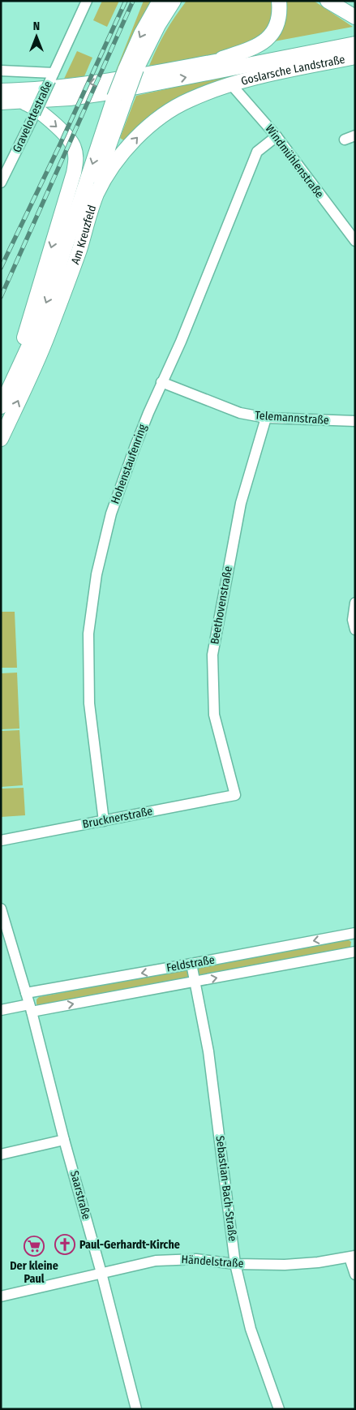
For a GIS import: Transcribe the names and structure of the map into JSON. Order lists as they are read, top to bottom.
{
  "streets": {
    "main road": ["Goslarsche Landstraße", "Am Kreuzfeld"],
    "street": [
      "Gravelottestraße",
      "Windmühlenstraße",
      "Telemannstraße",
      "Hohenstaufenring",
      "Beethovenstraße",
      "Brucknerstraße",
      "Feldstraße",
      "Sebastian-Bach-Straße",
      "Saarstraße",
      "Händelstraße"
    ]
  },
  "crossings": [
    ["Goslarsche Landstraße", "Windmühlenstraße"],
    ["Goslarsche Landstraße", "Am Kreuzfeld"],
    ["Windmühlenstraße", "Am Kreuzfeld"],
    ["Windmühlenstraße", "Hohenstaufenring"],
    ["Telemannstraße", "Hohenstaufenring"],
    ["Telemannstraße", "Beethovenstraße"],
    ["Hohenstaufenring", "Brucknerstraße"],
    ["Beethovenstraße", "Brucknerstraße"],
    ["Feldstraße", "Sebastian-Bach-Straße"],
    ["Feldstraße", "Saarstraße"],
    ["Sebastian-Bach-Straße", "Händelstraße"],
    ["Saarstraße", "Händelstraße"]
  ],
  "places": {
    "church": ["Paul-Gerhardt-Kirche"],
    "supermarket": ["Der kleine Paul"]
  },
  "north": "top"
}
